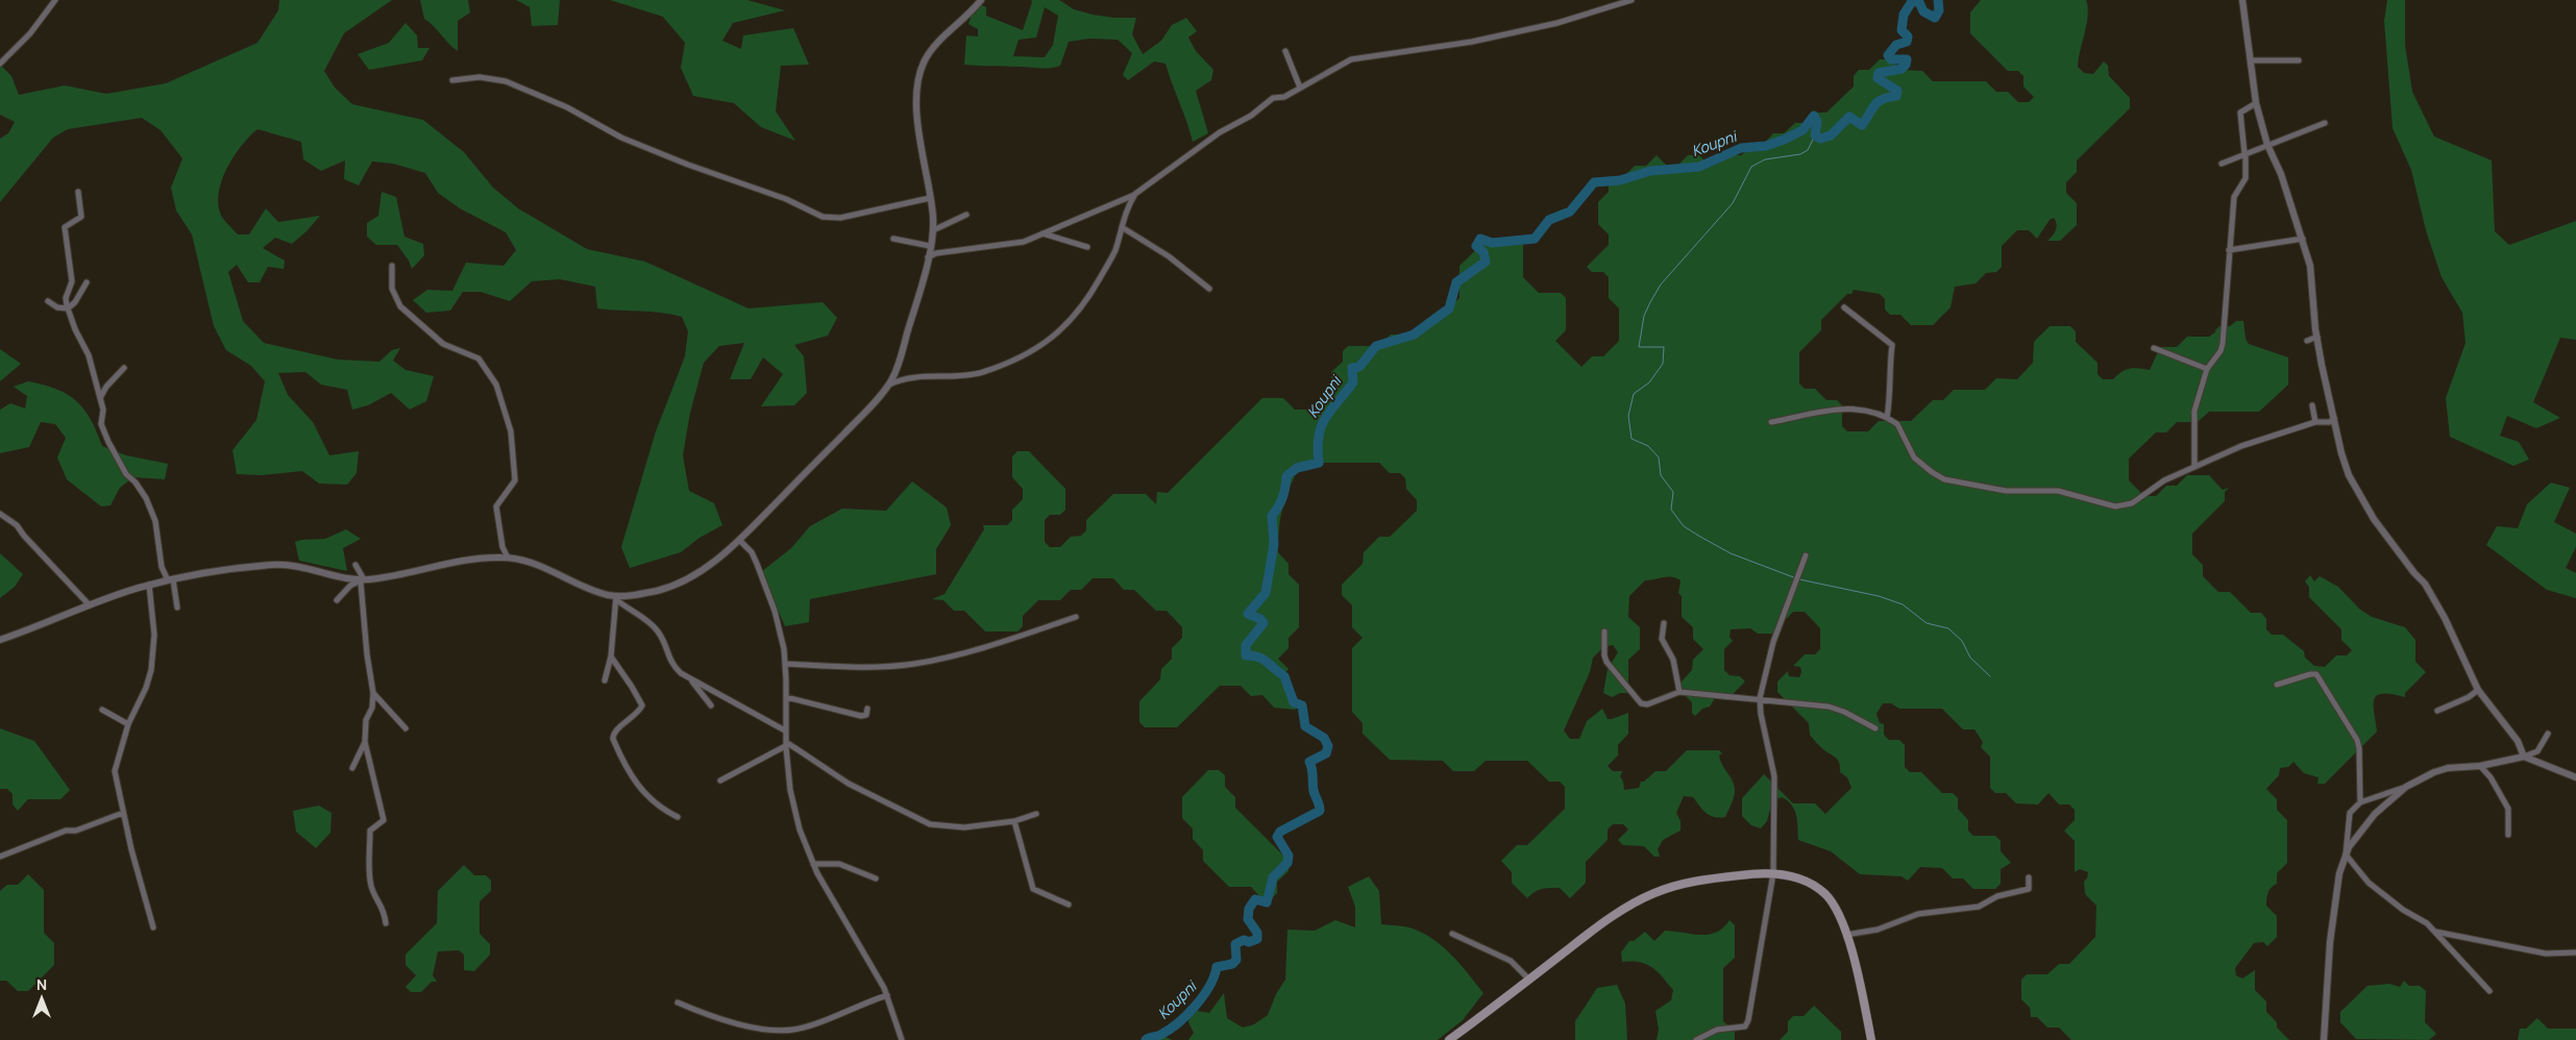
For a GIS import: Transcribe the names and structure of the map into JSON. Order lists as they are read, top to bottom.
{
  "water": ["Koupni"],
  "north": "top"
}
